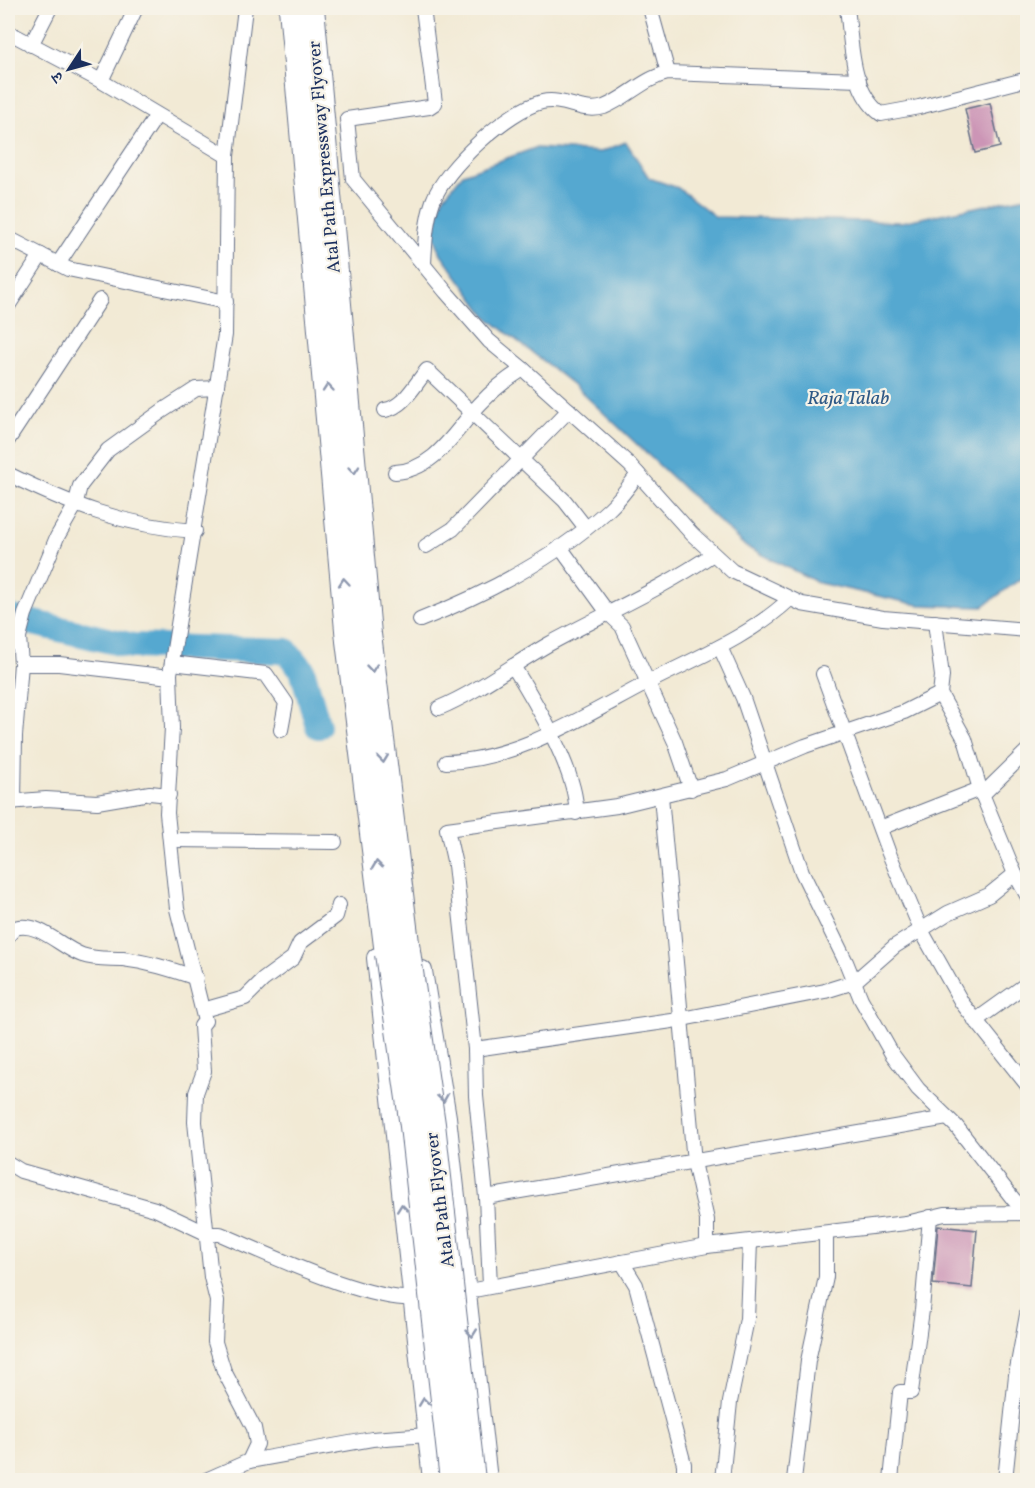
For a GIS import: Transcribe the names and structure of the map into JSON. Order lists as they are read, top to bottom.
{
  "streets": {
    "highway": ["Atal Path Expressway Flyover", "Atal Path Flyover"]
  },
  "crossings": [
    ["Atal Path Expressway Flyover", "Atal Path Flyover"]
  ],
  "water": ["Raja Talab"],
  "north": "bottom left"
}
